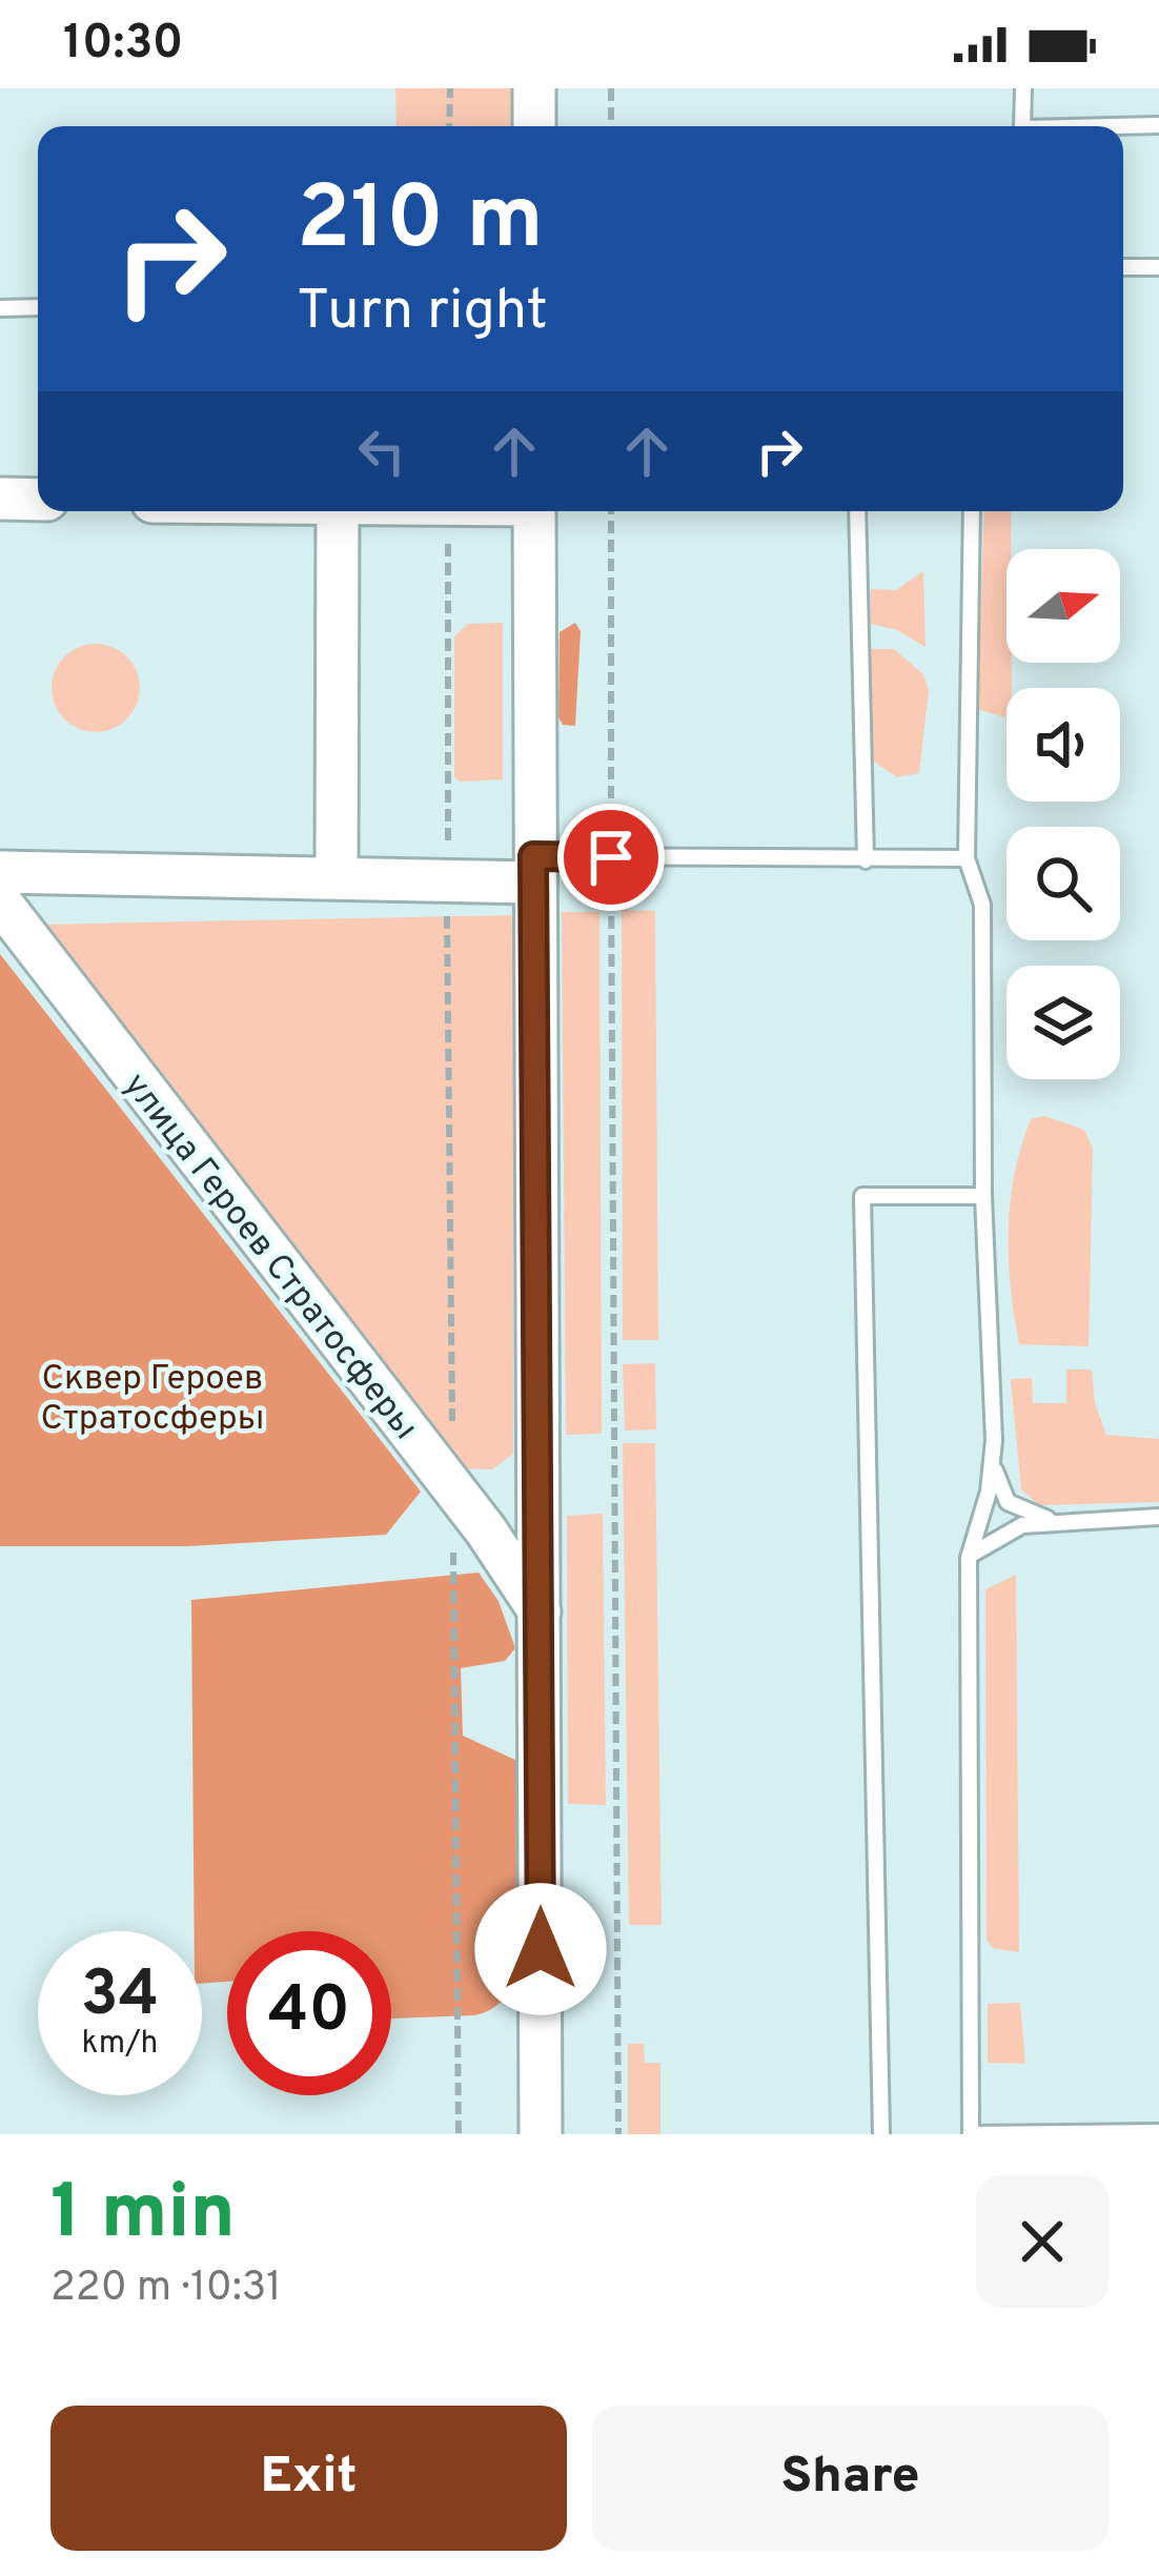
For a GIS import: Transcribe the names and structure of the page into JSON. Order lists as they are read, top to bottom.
{
  "streets": {
    "street": ["улица Героев Стратосферы"]
  },
  "parks": ["Сквер Героев Стратосферы"],
  "north": "right",
  "page": {
    "status": "10:30",
    "turn": ["210 m", "Turn right"],
    "speed": "34 km/h",
    "limit": "40",
    "heading": ["1 min", "220 m · 10:31"],
    "buttons": ["Exit", "Share"]
  }
}
